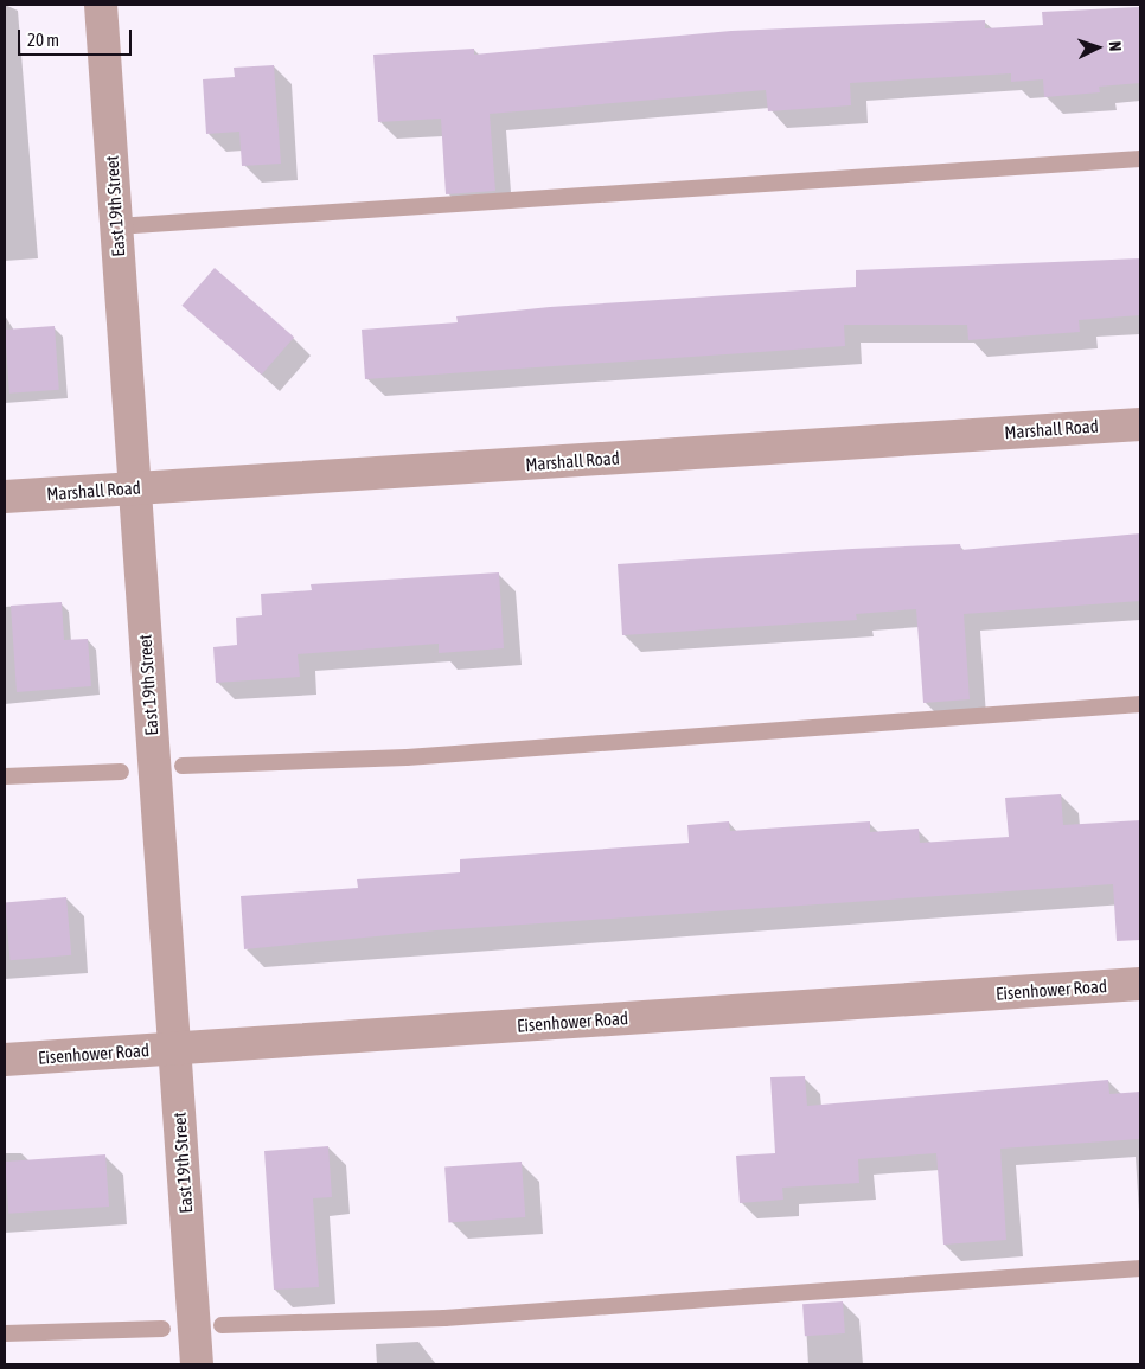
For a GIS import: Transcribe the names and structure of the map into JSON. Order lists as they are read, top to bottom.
{
  "streets": {
    "street": ["East 19th Street", "Marshall Road", "Eisenhower Road"]
  },
  "crossings": [
    ["East 19th Street", "Marshall Road"],
    ["East 19th Street", "Eisenhower Road"]
  ],
  "scale_bar": "20 m",
  "north": "right"
}
